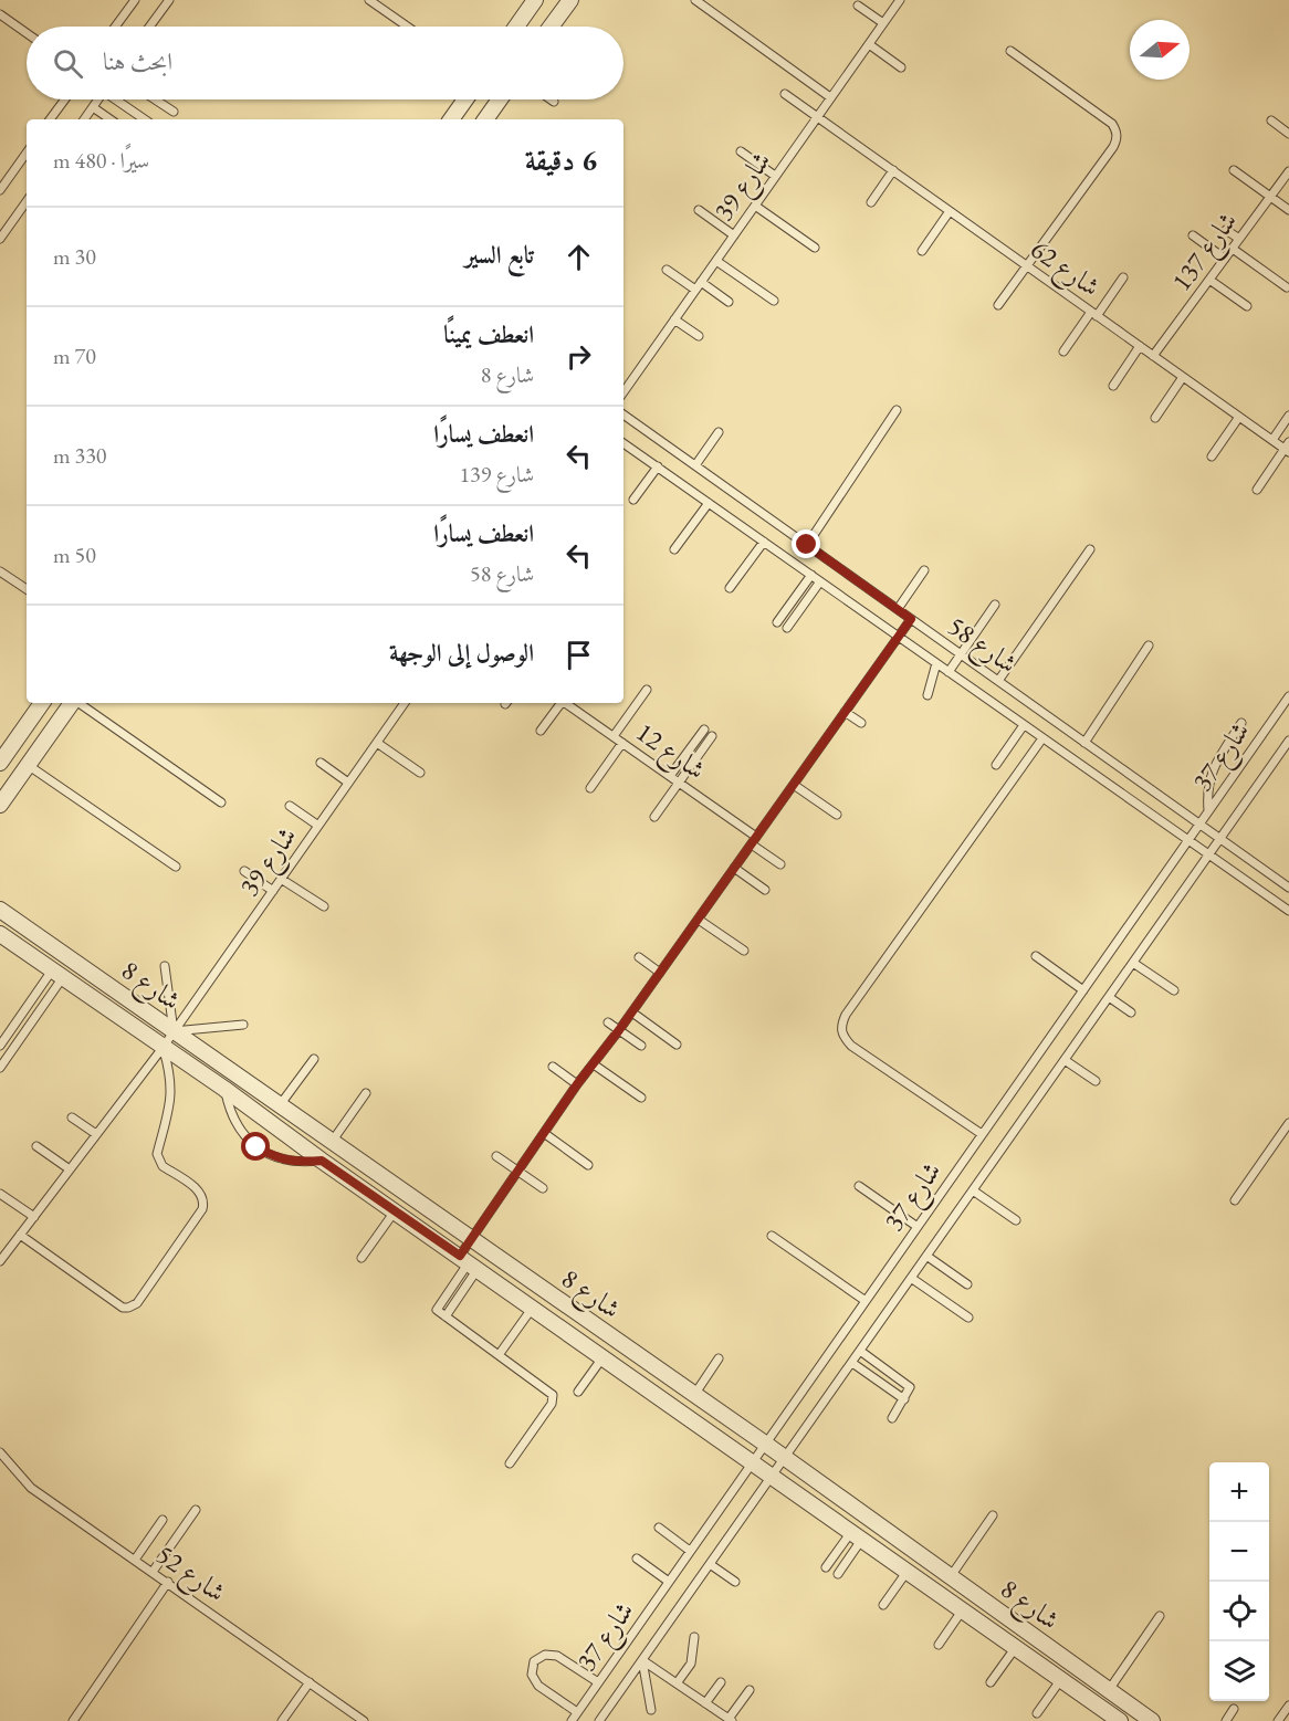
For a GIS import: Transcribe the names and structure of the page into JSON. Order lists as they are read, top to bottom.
{
  "streets": {
    "street": ["شارع 8"],
    "lane": [
      "شارع 39",
      "شارع 137",
      "شارع 62",
      "شارع 58",
      "شارع 12",
      "شارع 37",
      "شارع 52"
    ]
  },
  "crossings": [
    ["شارع 39", "شارع 62"],
    ["شارع 39", "شارع 8"],
    ["شارع 137", "شارع 62"],
    ["شارع 58", "شارع 37"],
    ["شارع 37", "شارع 8"]
  ],
  "north": "right",
  "page": {
    "search": "ابحث هنا",
    "heading": ["6 دقيقة", "سيرًا · 480 m"],
    "list": [
      ["تابع السير", "30 m"],
      ["انعطف يمينًا", "شارع 8", "70 m"],
      ["انعطف يسارًا", "شارع 139", "330 m"],
      ["انعطف يسارًا", "شارع 58", "50 m"],
      "الوصول إلى الوجهة"
    ],
    "map_buttons": ["+", "−"]
  }
}
